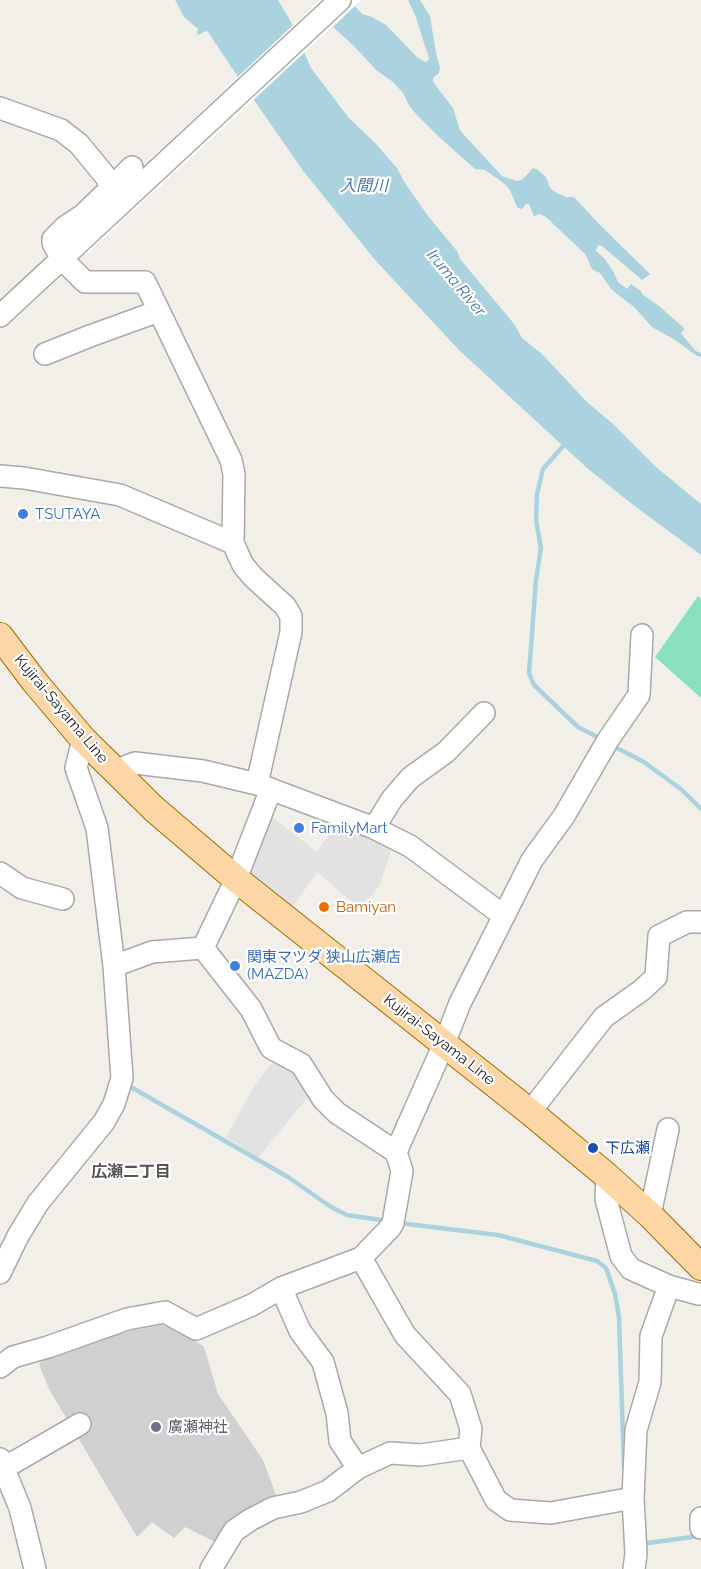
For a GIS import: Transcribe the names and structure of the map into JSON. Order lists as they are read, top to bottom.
{
  "streets": {
    "main road": ["Kujirai-Sayama Line"]
  },
  "districts": ["広瀬二丁目"],
  "water": ["入間川", "Iruma River"],
  "places": [
    "TSUTAYA",
    "FamilyMart",
    "Bamiyan",
    "関東マツダ 狭山広瀬店 (MAZDA)",
    "下広瀬",
    "廣瀬神社"
  ]
}
